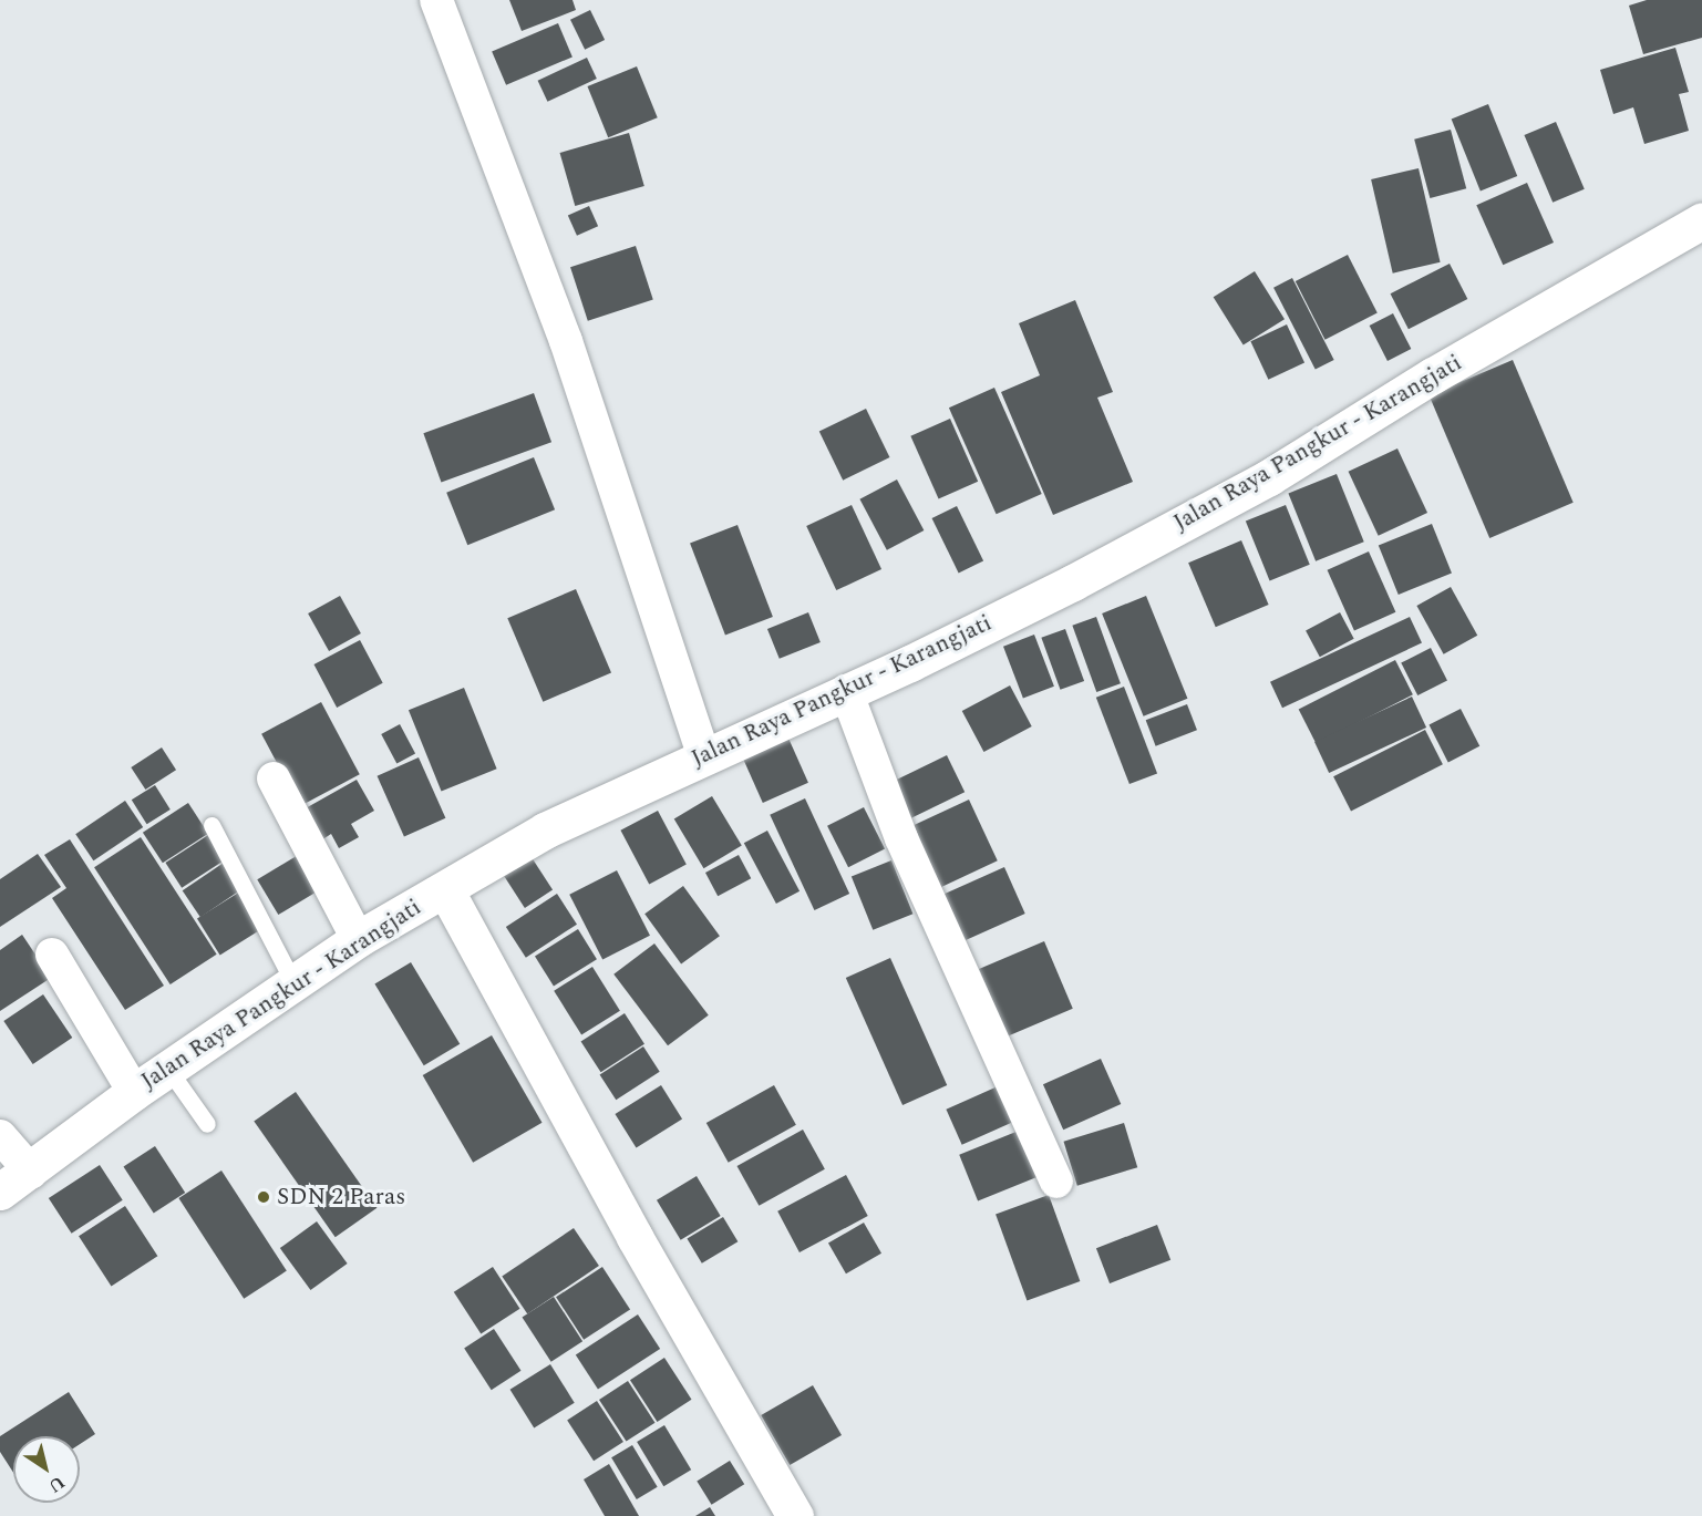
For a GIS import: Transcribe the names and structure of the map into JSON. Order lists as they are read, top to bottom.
{
  "streets": {
    "main road": ["Jalan Raya Pangkur - Karangjati"]
  },
  "places": ["SDN 2 Paras"],
  "north": "bottom right"
}
